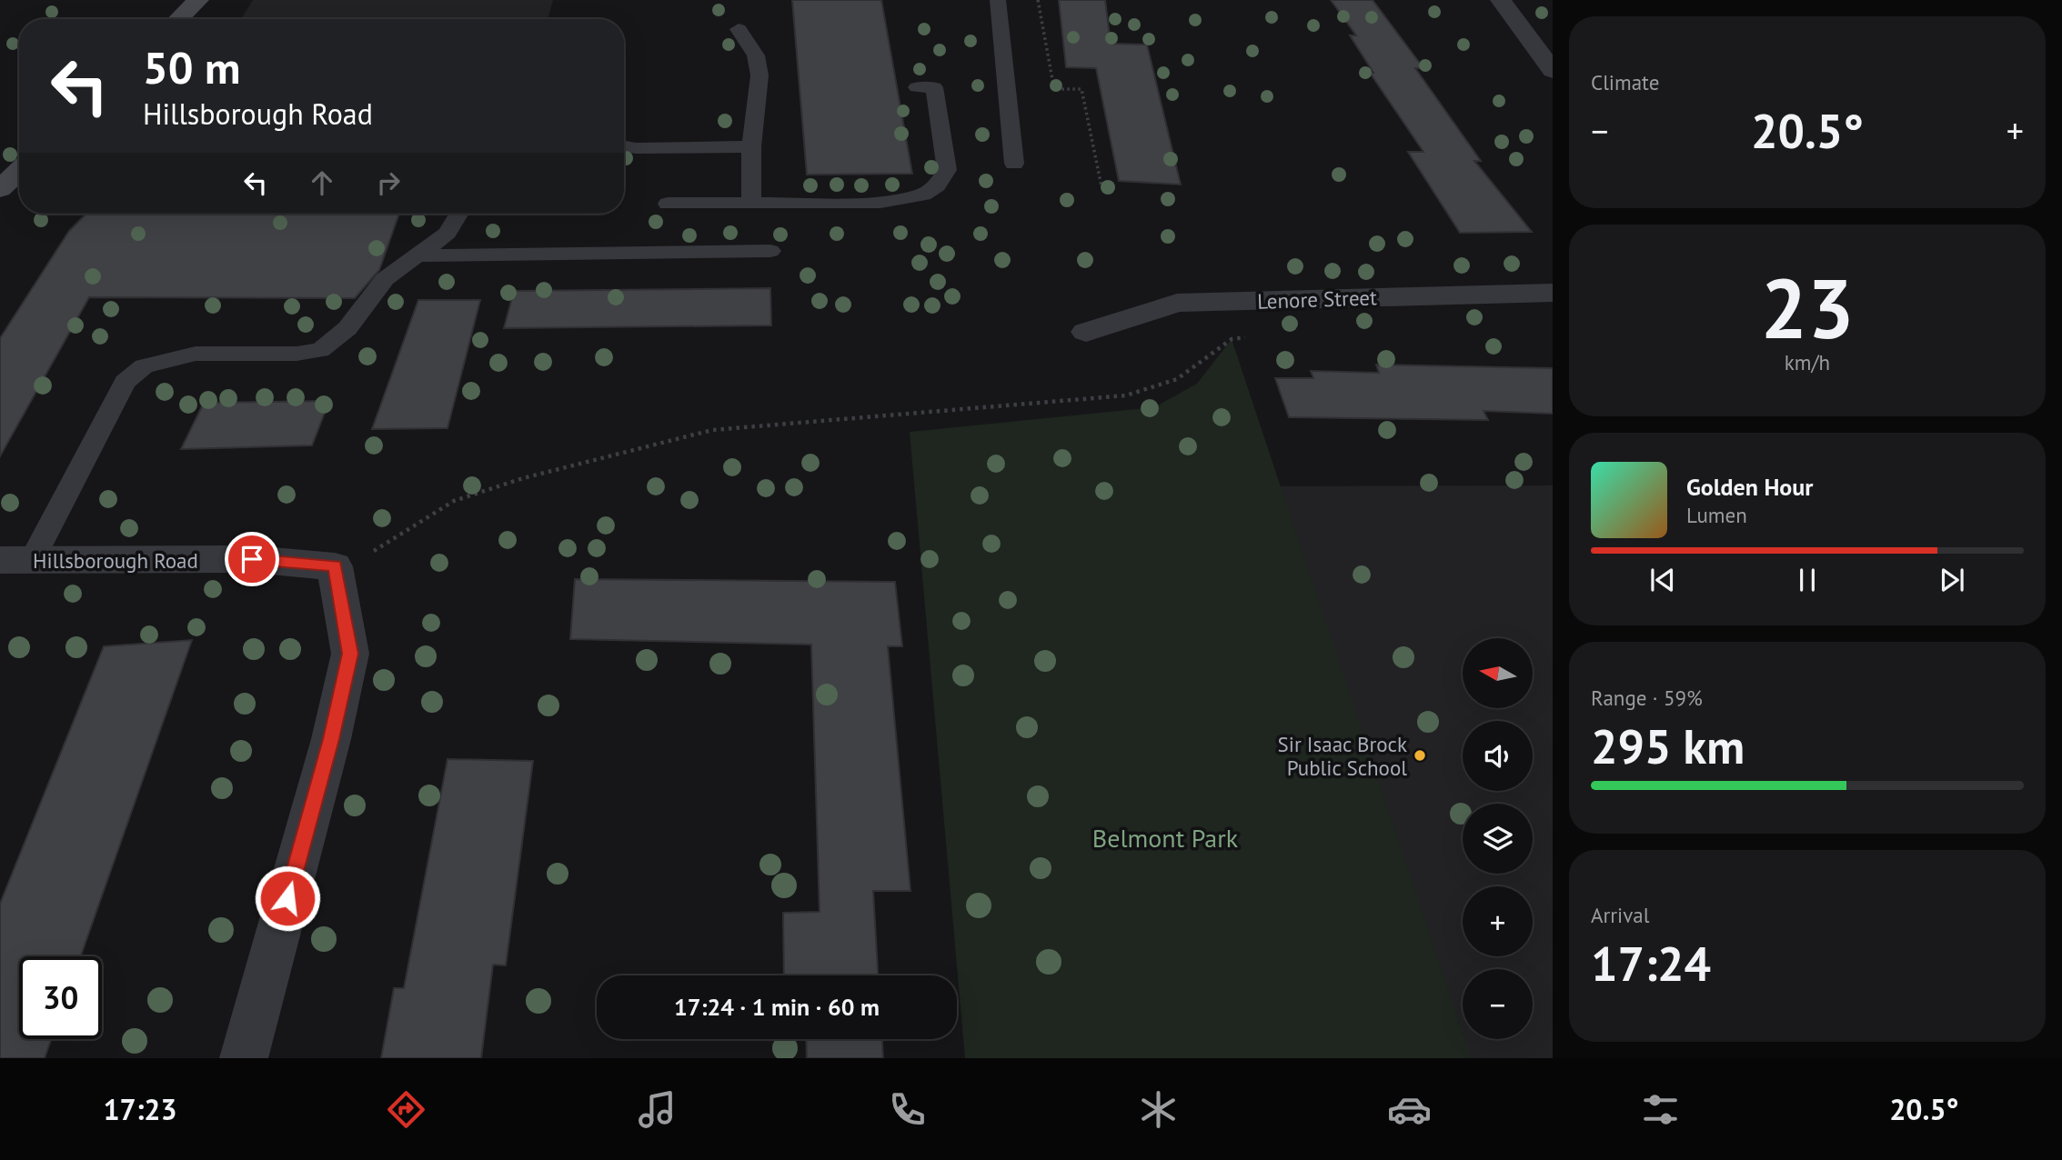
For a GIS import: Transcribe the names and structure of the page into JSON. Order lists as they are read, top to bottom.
{
  "streets": {
    "street": ["Lenore Street", "Hillsborough Road"]
  },
  "parks": ["Belmont Park"],
  "places": ["Sir Isaac Brock Public School"],
  "north": "left",
  "page": {
    "tile": [
      "Climate",
      ["23", "km/h"],
      ["Range · 59%", "295 km"],
      ["Arrival", "17:24"]
    ],
    "turn": ["50 m", "Hillsborough Road"],
    "heat": ["−", "20.5°", "+"],
    "song": ["Golden Hour", "Lumen"],
    "map_buttons": ["+", "−"],
    "limit": "30",
    "trip": "17:24 · 1 min · 60 m",
    "tabs": ["17:23", "20.5°"]
  }
}
